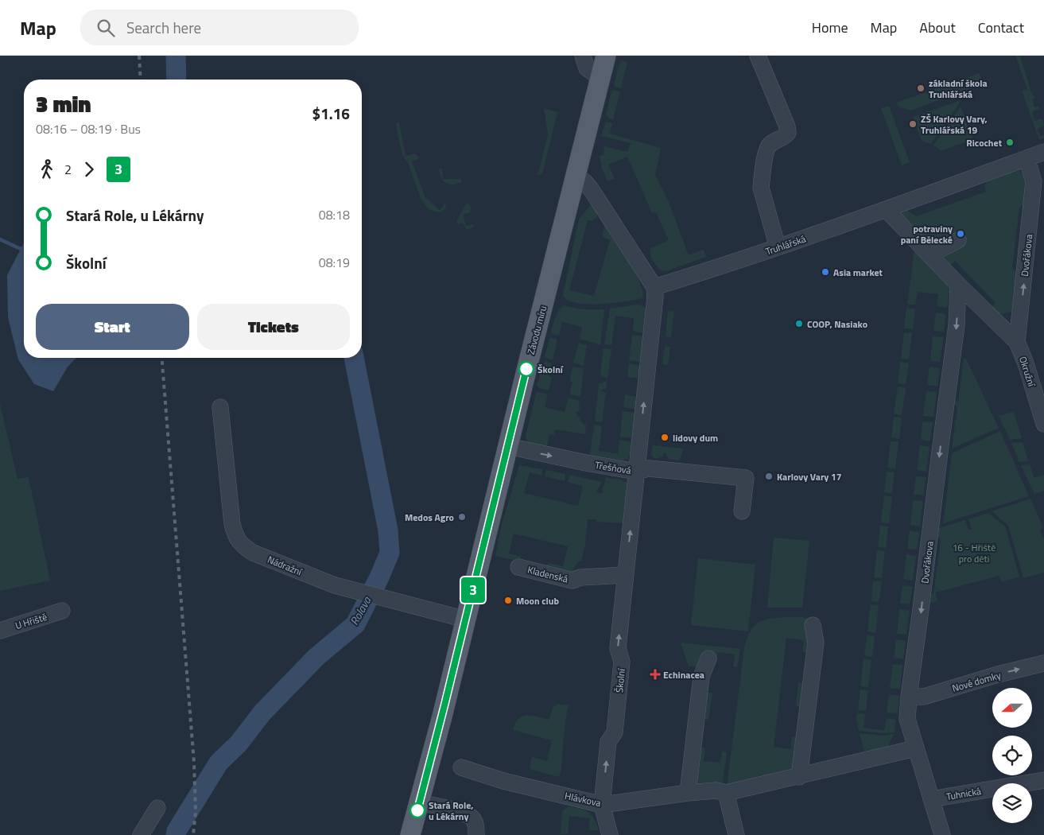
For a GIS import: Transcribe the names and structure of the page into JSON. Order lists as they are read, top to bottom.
{
  "streets": {
    "main road": ["Závodu míru"],
    "street": [
      "Truhlářská",
      "Dvořákova",
      "Okružní",
      "Třešňová",
      "Nádražní",
      "Kladenská",
      "U Hřiště",
      "Školní",
      "Nové domky",
      "Tuhnická",
      "Hlávkova"
    ]
  },
  "crossings": [
    ["Truhlářská", "Dvořákova"],
    ["Truhlářská", "Školní"],
    ["Dvořákova", "Okružní"],
    ["Dvořákova", "Nové domky"],
    ["Dvořákova", "Tuhnická"],
    ["Dvořákova", "Hlávkova"],
    ["Závodu míru", "Třešňová"],
    ["Závodu míru", "Nádražní"],
    ["Třešňová", "Školní"],
    ["Kladenská", "Školní"],
    ["Školní", "Hlávkova"]
  ],
  "one_way": ["Třešňová", "Nové domky"],
  "water": ["Rolava"],
  "parks": ["16 - Hřiště pro děti"],
  "places": {
    "other": [
      "základní škola Truhlářská",
      "ZŠ Karlovy Vary, Truhlářská 19",
      "Ricochet",
      "potraviny paní Bělecké",
      "Asia market",
      "COOP, Nasiako",
      "Školní",
      "lidovy dum",
      "Karlovy Vary 17",
      "Medos Agro",
      "Moon club",
      "Stará Role, u Lékárny"
    ],
    "health": ["Echinacea"]
  },
  "lines": ["bus line 3"],
  "north": "left",
  "page": {
    "header": "Map",
    "search": "Search here",
    "nav": [
      "Home",
      "Map",
      "About",
      "Contact"
    ],
    "on_map": "3",
    "heading": ["3 min", "08:16 – 08:19 · Bus", "$1.16"],
    "legs": ["2", "3"],
    "list": [
      {
        "name": "Stará Role, u Lékárny",
        "value": "08:18"
      },
      {
        "name": "Školní",
        "value": "08:19"
      }
    ],
    "buttons": ["Start", "Tickets"]
  }
}
